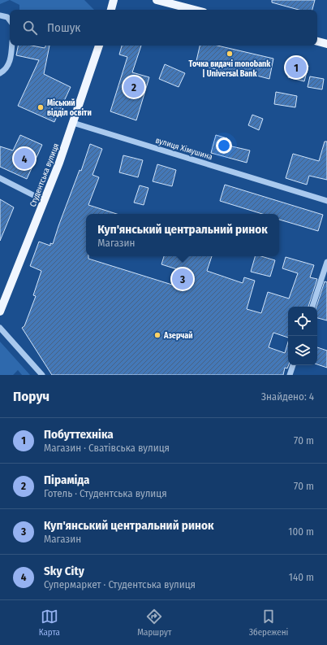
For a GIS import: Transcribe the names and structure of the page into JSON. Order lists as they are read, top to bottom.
{
  "streets": {
    "main road": ["Студентська вулиця"],
    "street": ["вулиця Хімушина"]
  },
  "crossings": [
    ["вулиця Хімушина", "Студентська вулиця"]
  ],
  "places": ["Точка видачі monobank | Universal Bank", "Міський відділ освіти", "Азерчай"],
  "page": {
    "search": "Пошук",
    "pins": [
      "1",
      "2",
      "4",
      "3"
    ],
    "popup": ["Куп'янський центральний ринок", "Магазин"],
    "heading": ["Поруч", "Знайдено: 4"],
    "list": [
      {
        "mark": "1",
        "name": "Побуттехніка",
        "note": "Магазин · Сватівська вулиця",
        "value": "70 m"
      },
      {
        "mark": "2",
        "name": "Піраміда",
        "note": "Готель · Студентська вулиця",
        "value": "70 m"
      },
      {
        "mark": "3",
        "name": "Куп'янський центральний ринок",
        "note": "Магазин",
        "value": "100 m"
      },
      {
        "mark": "4",
        "name": "Sky City",
        "note": "Супермаркет · Студентська вулиця",
        "value": "140 m"
      }
    ],
    "nav": ["Карта", "Маршрут", "Збережені"]
  }
}
